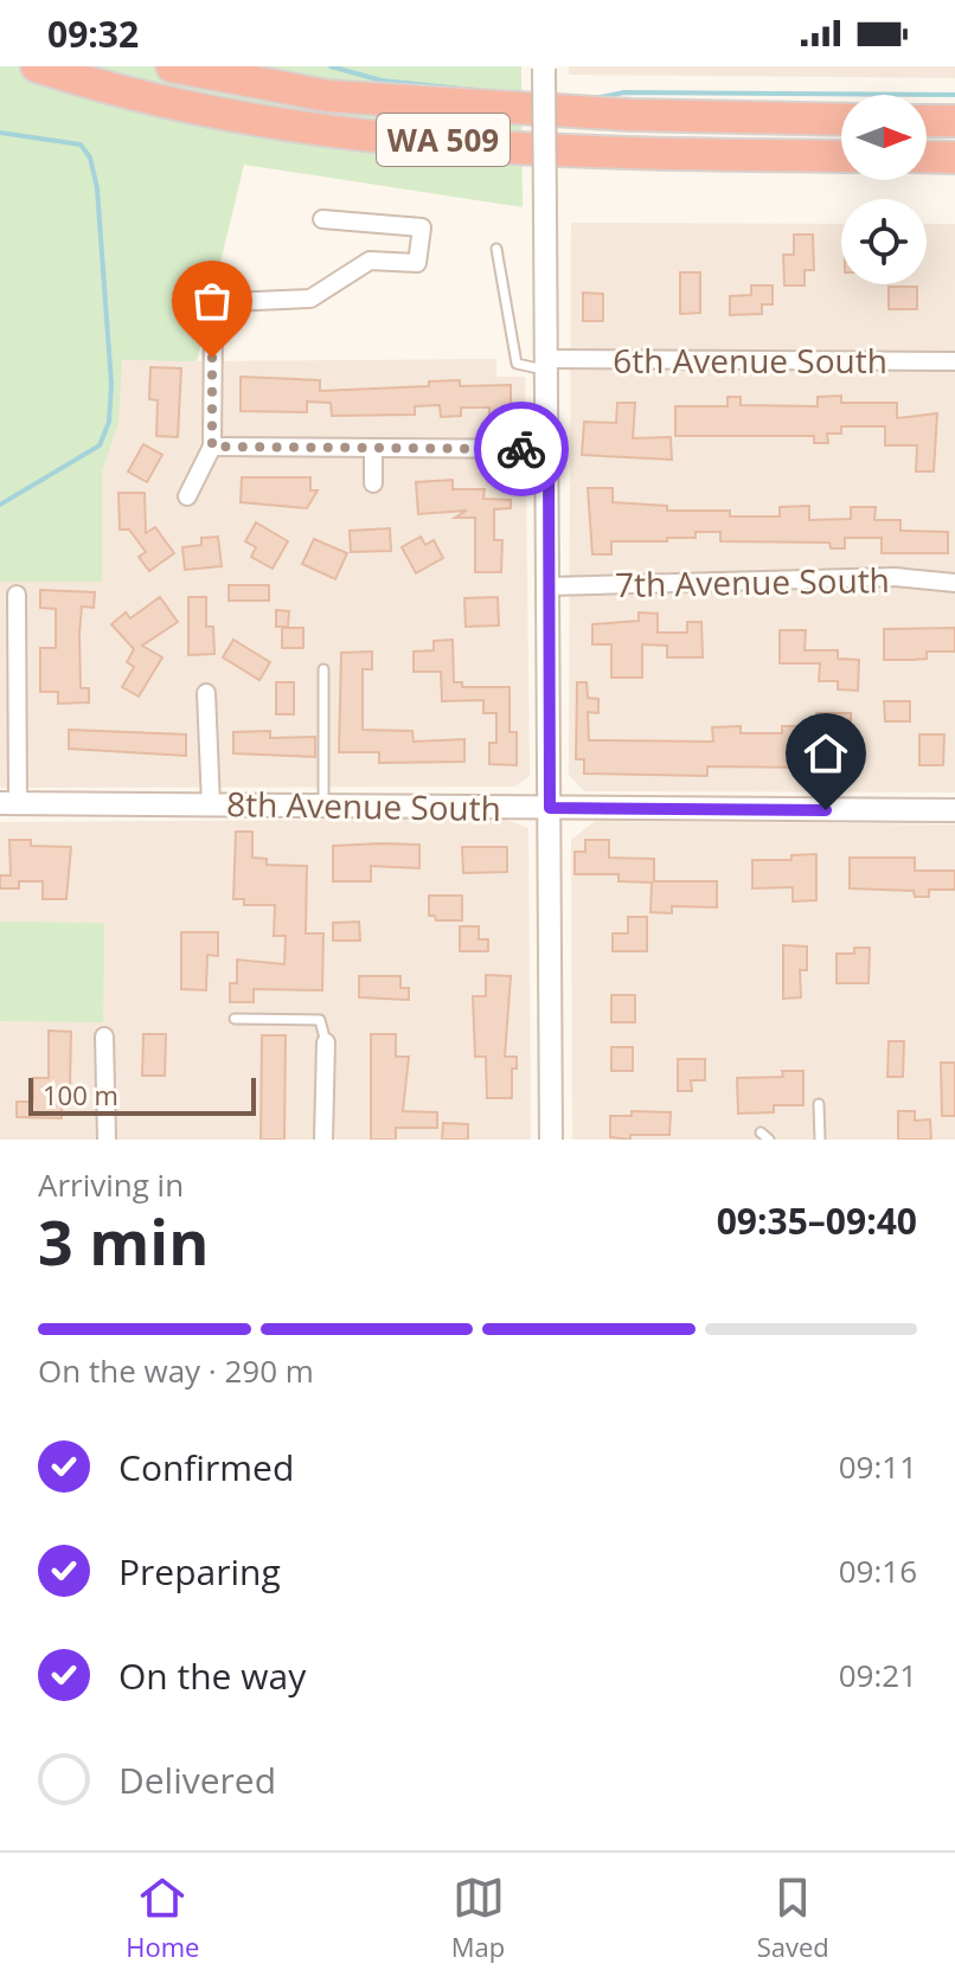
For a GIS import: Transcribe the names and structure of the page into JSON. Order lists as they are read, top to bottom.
{
  "streets": {
    "highway": ["WA 509"],
    "street": ["6th Avenue South", "7th Avenue South", "8th Avenue South"]
  },
  "scale_bar": "100 m",
  "north": "right",
  "page": {
    "status": "09:32",
    "scale": "100 m",
    "heading": ["3 min", "Arriving in", "09:35–09:40"],
    "bar": "On the way · 290 m",
    "list": [
      ["Confirmed", "09:11"],
      ["Preparing", "09:16"],
      ["On the way", "09:21"],
      "Delivered"
    ],
    "tabs": ["Home", "Map", "Saved"]
  }
}
